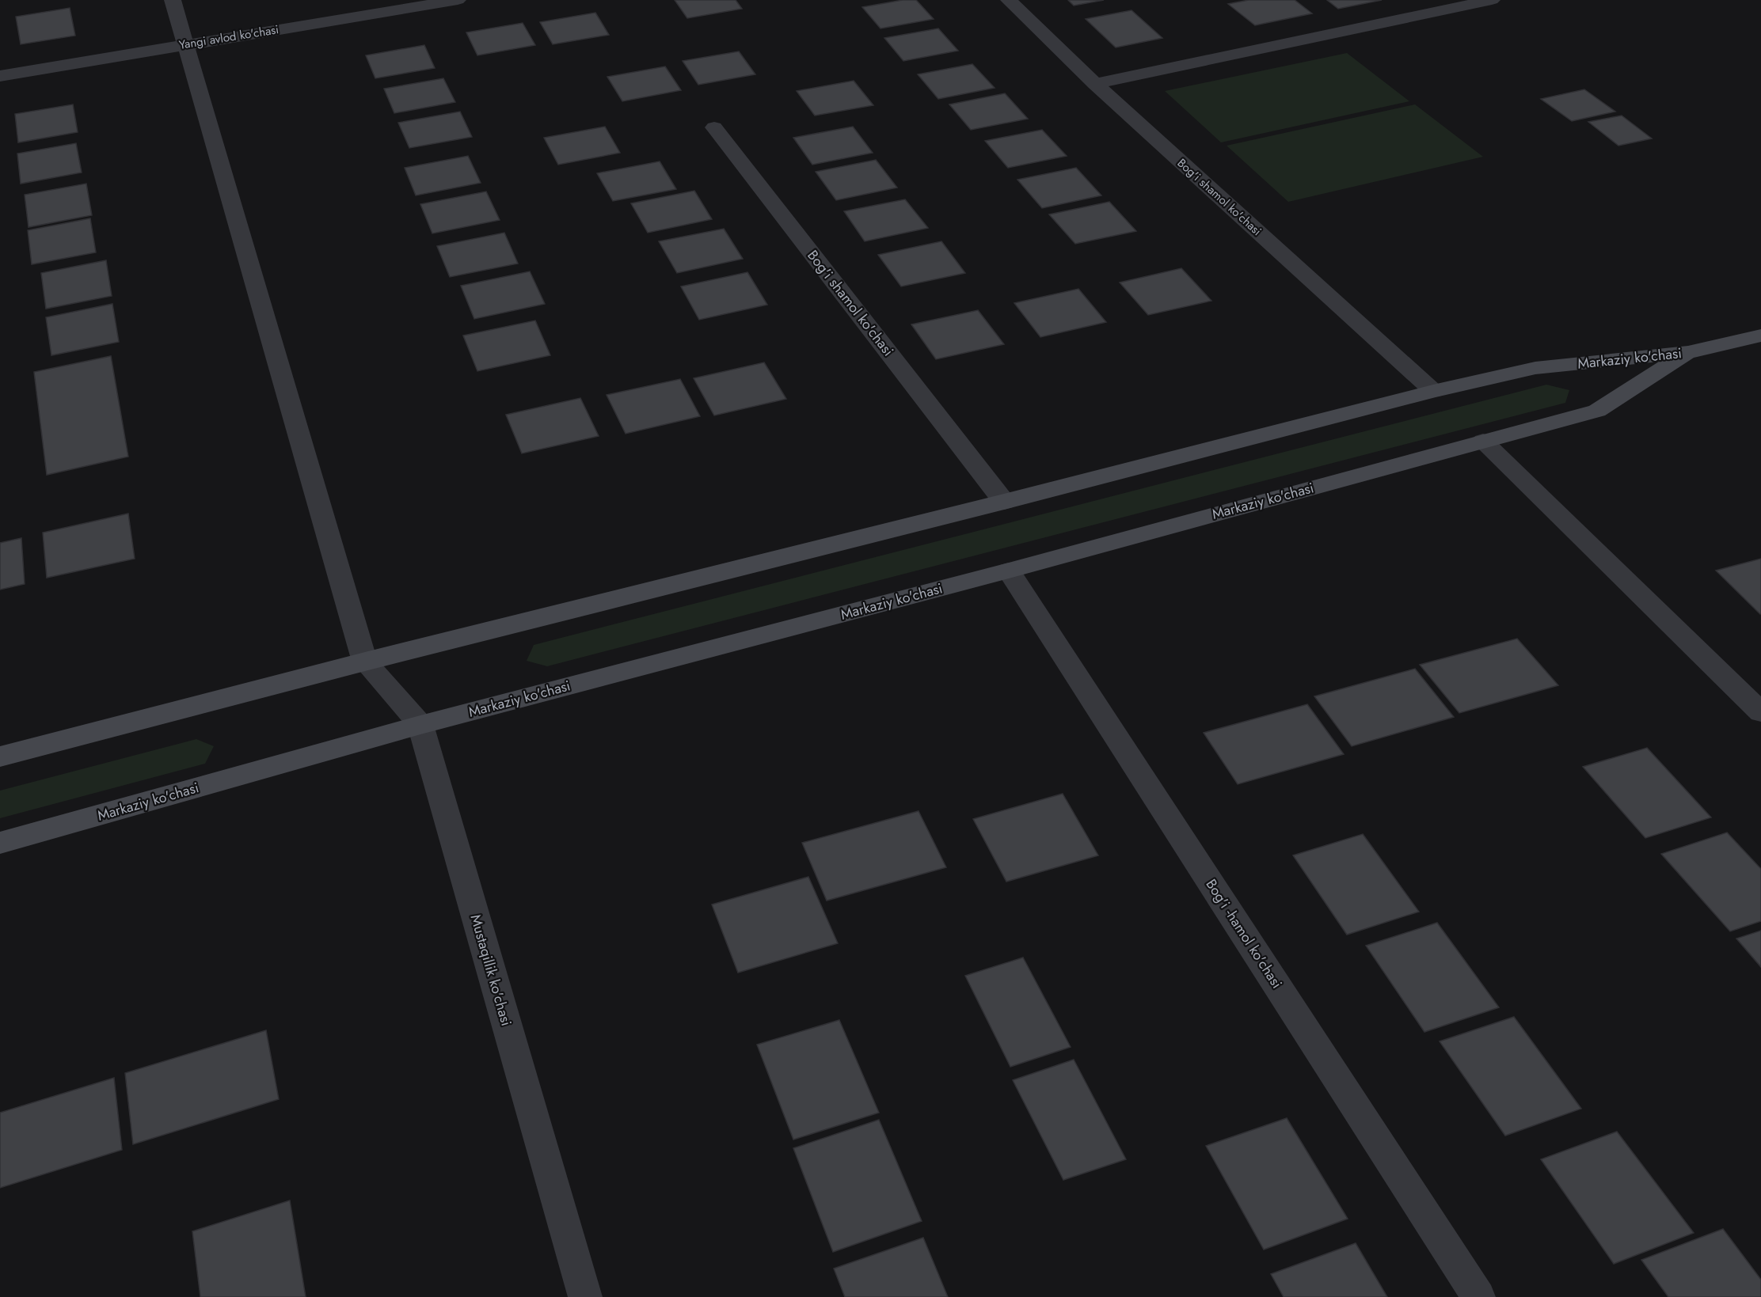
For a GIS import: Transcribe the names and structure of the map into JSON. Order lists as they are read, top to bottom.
{
  "streets": {
    "street": [
      "Yangi avlod ko'chasi",
      "Bog'i shamol ko'chasi",
      "Markaziy ko'chasi",
      "Bog'i -hamol ko'chasi",
      "Mustaqillik ko'chasi"
    ]
  },
  "crossings": [
    ["Bog'i shamol ko'chasi", "Markaziy ko'chasi"],
    ["Markaziy ko'chasi", "Bog'i -hamol ko'chasi"],
    ["Markaziy ko'chasi", "Mustaqillik ko'chasi"]
  ]
}
